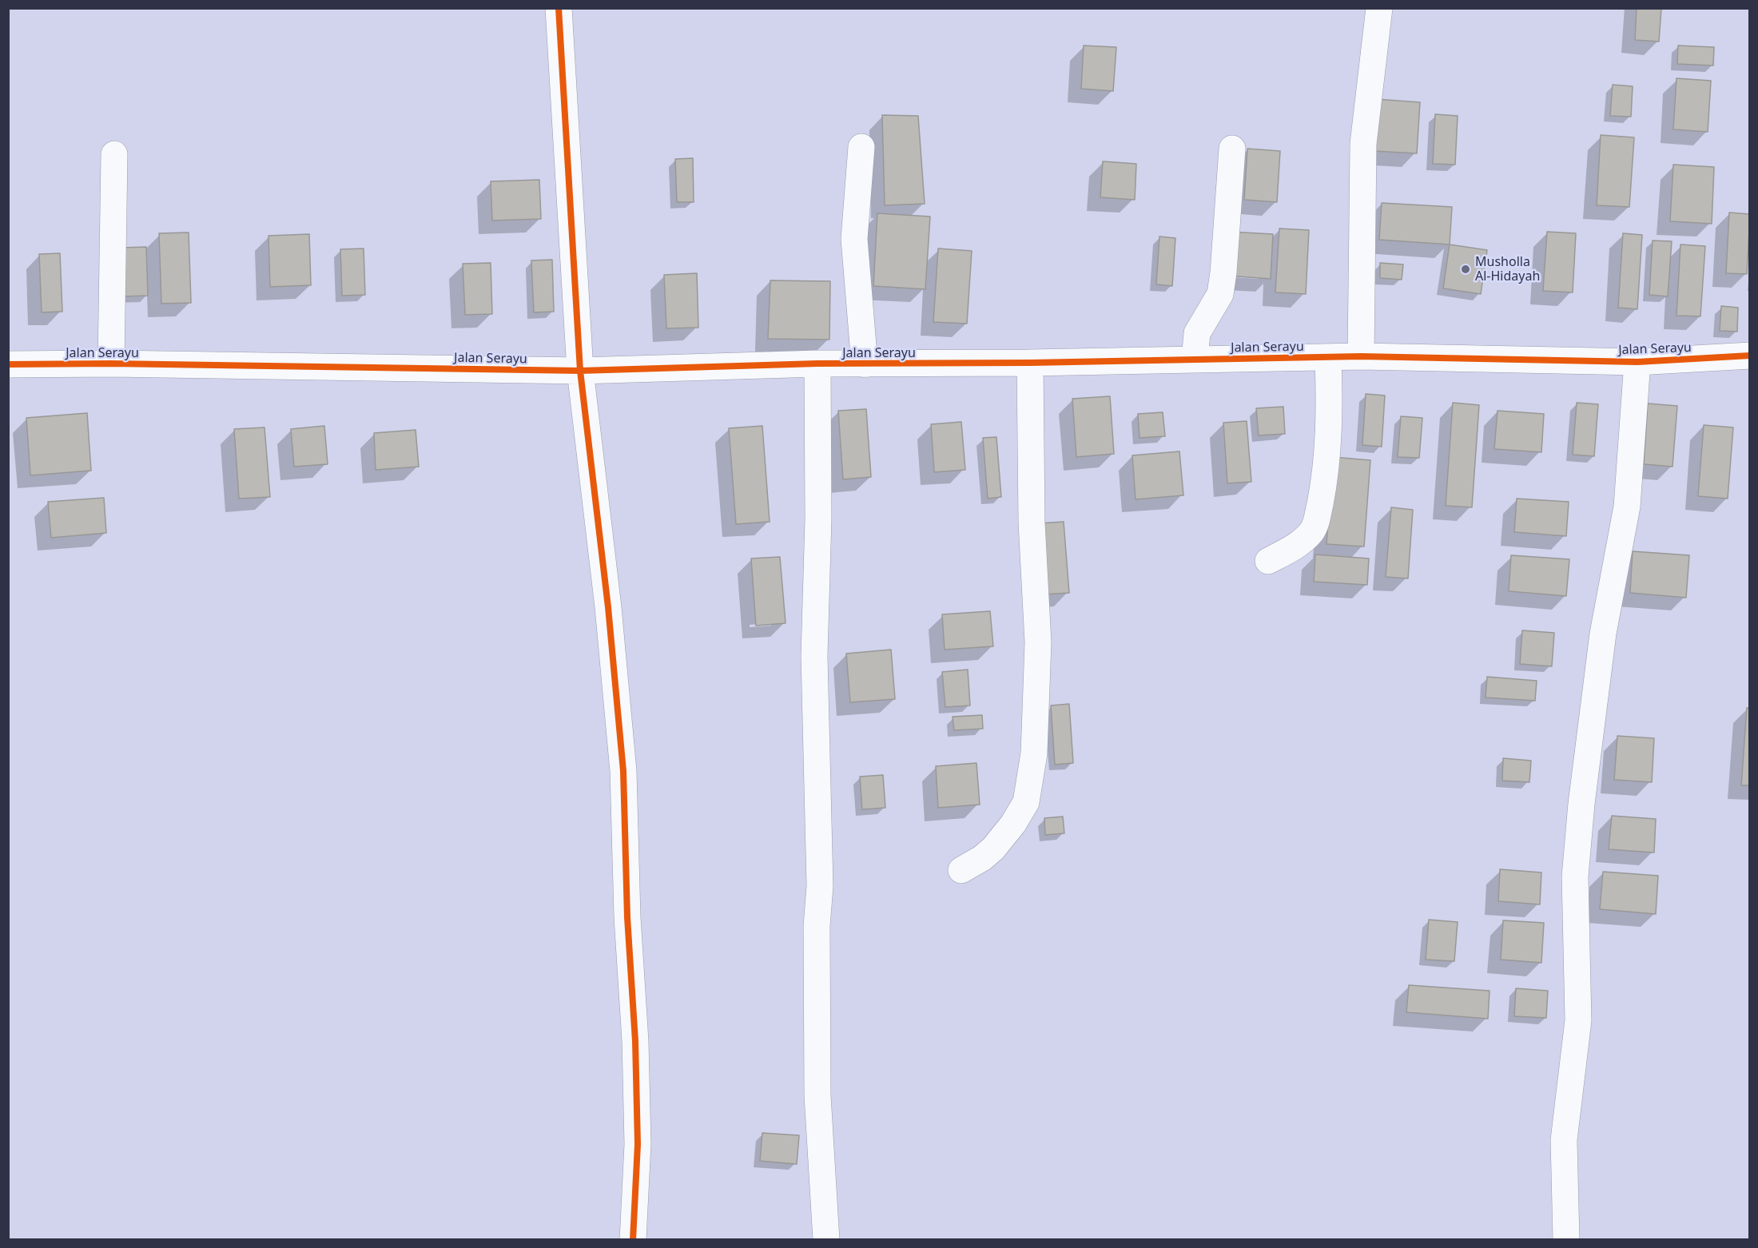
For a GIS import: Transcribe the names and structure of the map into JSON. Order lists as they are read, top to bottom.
{
  "streets": {
    "street": ["Jalan Serayu"]
  },
  "places": ["Musholla Al-Hidayah"]
}
